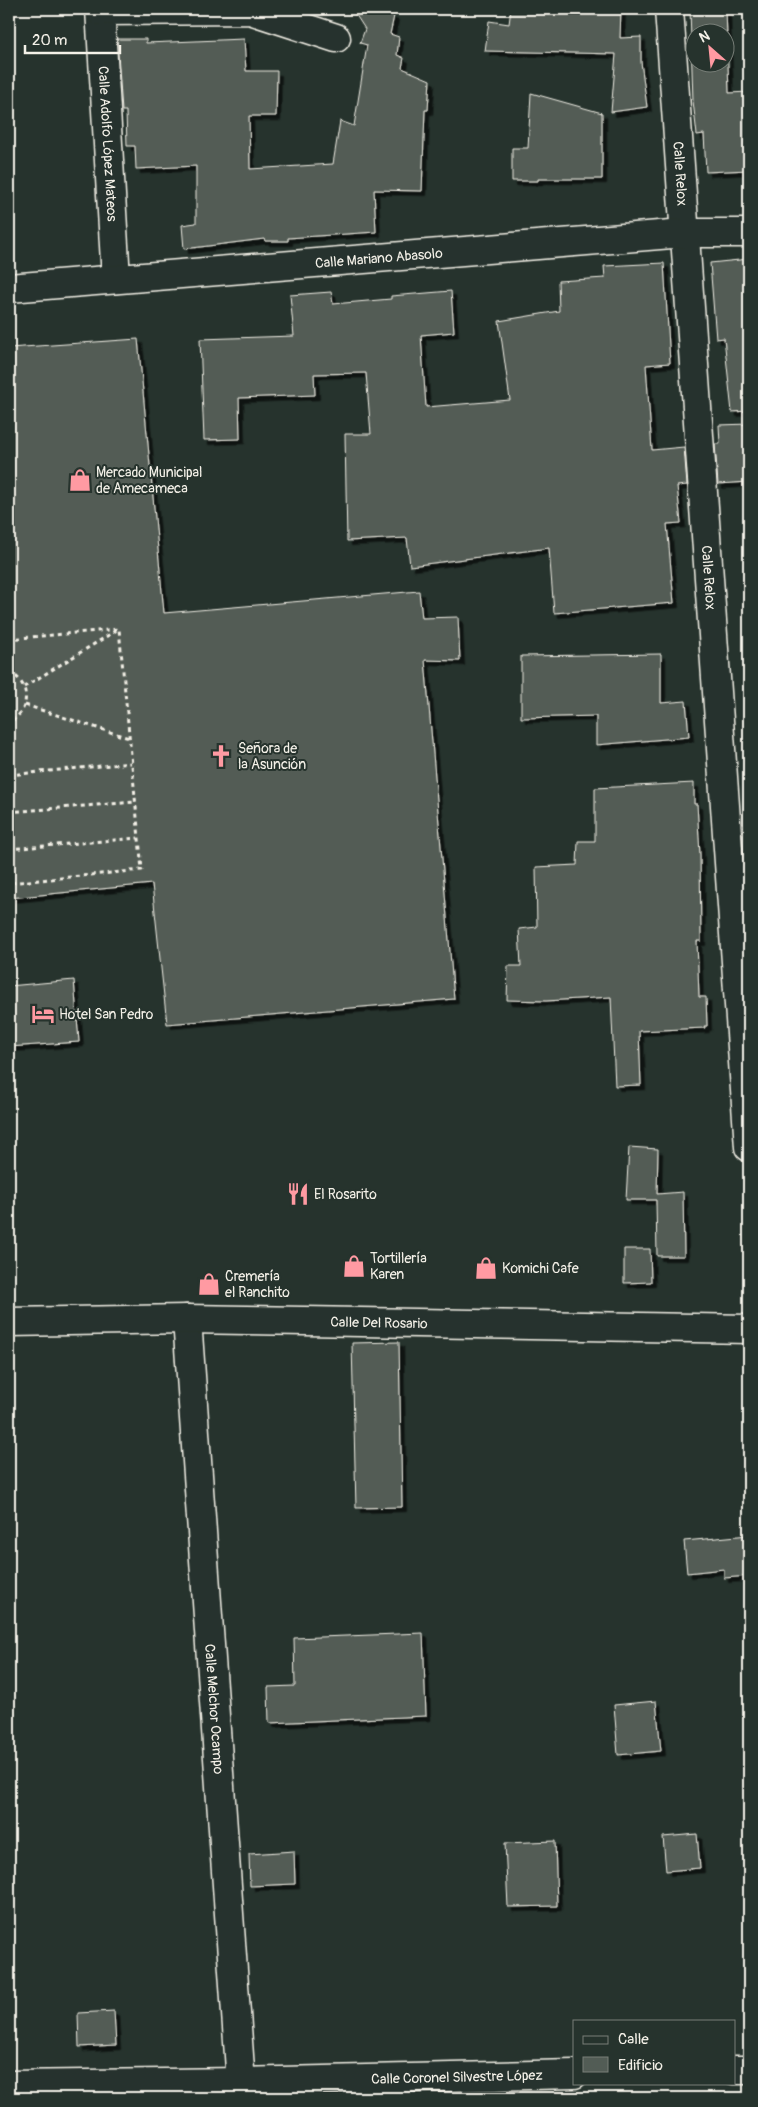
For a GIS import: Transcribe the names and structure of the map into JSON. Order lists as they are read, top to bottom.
{
  "streets": {
    "street": [
      "Calle Adolfo López Mateos",
      "Calle Relox",
      "Calle Mariano Abasolo",
      "Calle Del Rosario",
      "Calle Melchor Ocampo",
      "Calle Coronel Silvestre López"
    ]
  },
  "crossings": [
    ["Calle Adolfo López Mateos", "Calle Mariano Abasolo"],
    ["Calle Relox", "Calle Mariano Abasolo"],
    ["Calle Del Rosario", "Calle Melchor Ocampo"],
    ["Calle Melchor Ocampo", "Calle Coronel Silvestre López"]
  ],
  "places": {
    "shop": [
      "Mercado Municipal de Amecameca",
      "Tortillería Karen",
      "Komichi Cafe",
      "Cremería el Ranchito"
    ],
    "church": ["Señora de la Asunción"],
    "hotel": ["Hotel San Pedro"],
    "restaurant": ["El Rosarito"]
  },
  "legend": ["Calle", "Edificio"],
  "scale_bar": "20 m",
  "north": "top left"
}
